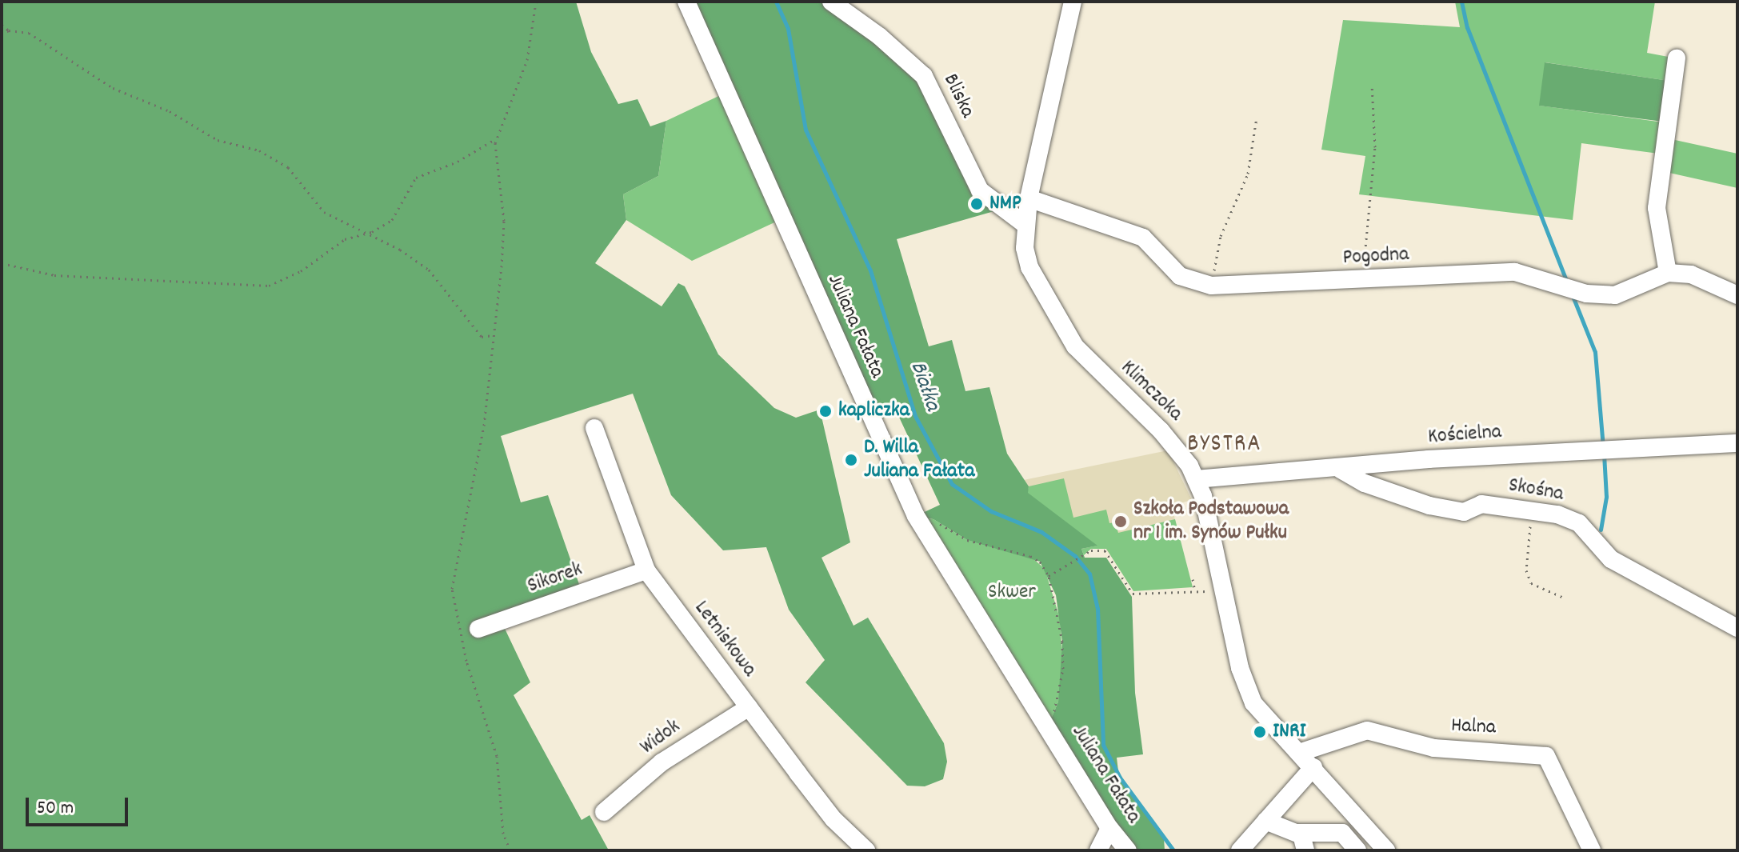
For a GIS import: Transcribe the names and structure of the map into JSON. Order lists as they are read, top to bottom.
{
  "streets": {
    "street": [
      "Bliska",
      "Pogodna",
      "Juliana Fałata",
      "Klimczoka",
      "Kościelna",
      "Skośna",
      "Sikorek",
      "Letniskowa",
      "Halna",
      "Widok"
    ]
  },
  "crossings": [
    ["Bliska", "Klimczoka"],
    ["Pogodna", "Klimczoka"],
    ["Klimczoka", "Kościelna"],
    ["Klimczoka", "Halna"],
    ["Kościelna", "Skośna"],
    ["Sikorek", "Letniskowa"],
    ["Letniskowa", "Widok"]
  ],
  "districts": ["BYSTRA"],
  "water": ["Białka"],
  "parks": ["Skwer"],
  "places": [
    "NMP",
    "kapliczka",
    "D. Willa Juliana Fałata",
    "Szkoła Podstawowa nr 1 im. Synów Pułku",
    "INRI"
  ],
  "scale_bar": "50 m"
}
